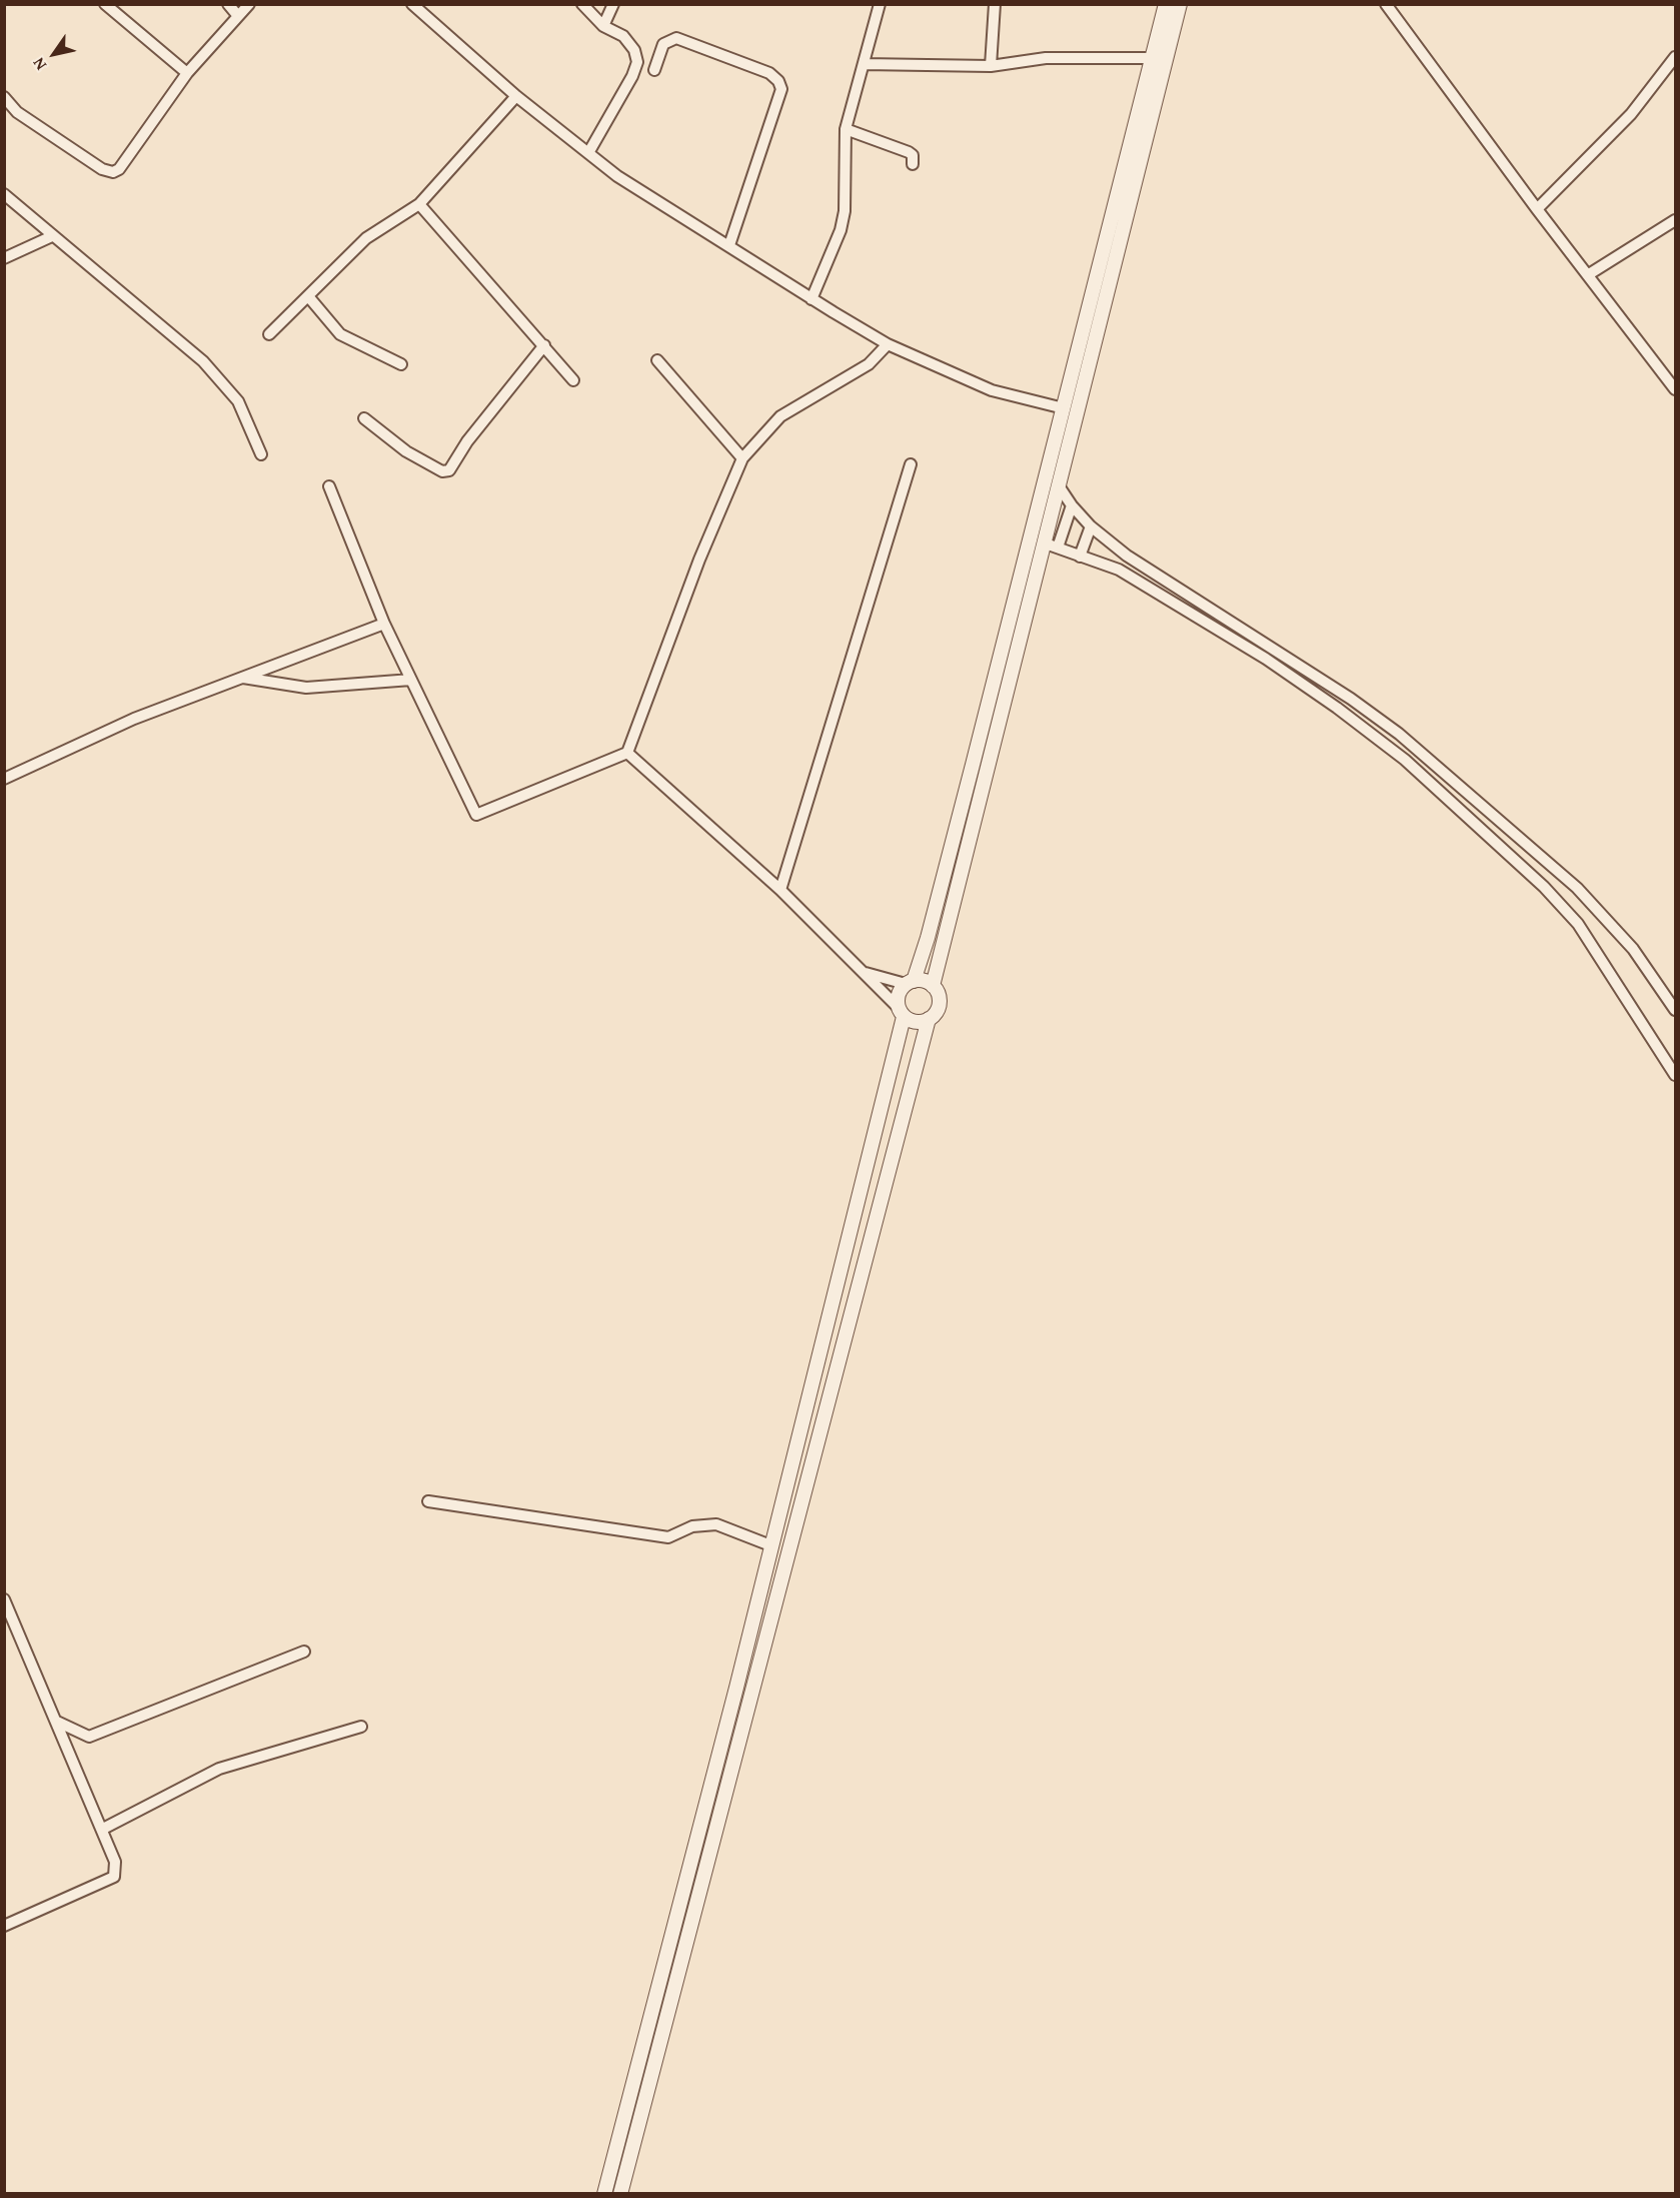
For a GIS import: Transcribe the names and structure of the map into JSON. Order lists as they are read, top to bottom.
{
  "north": "bottom left"
}
